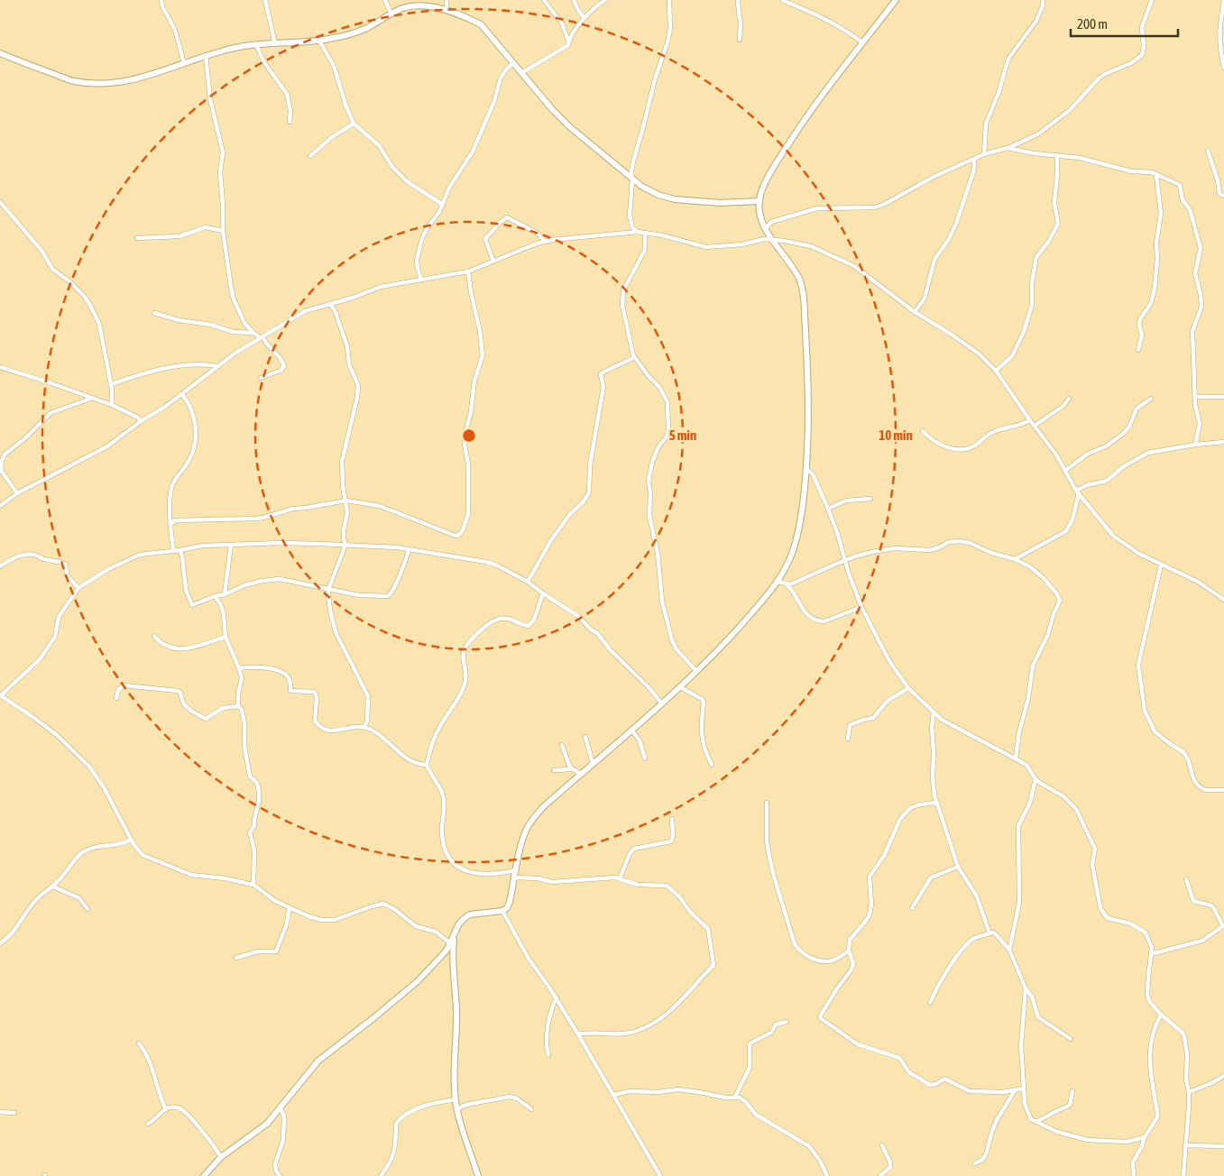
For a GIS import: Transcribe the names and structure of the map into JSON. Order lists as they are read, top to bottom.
{
  "scale_bar": "200 m",
  "rings": ["5 min", "10 min"]
}
